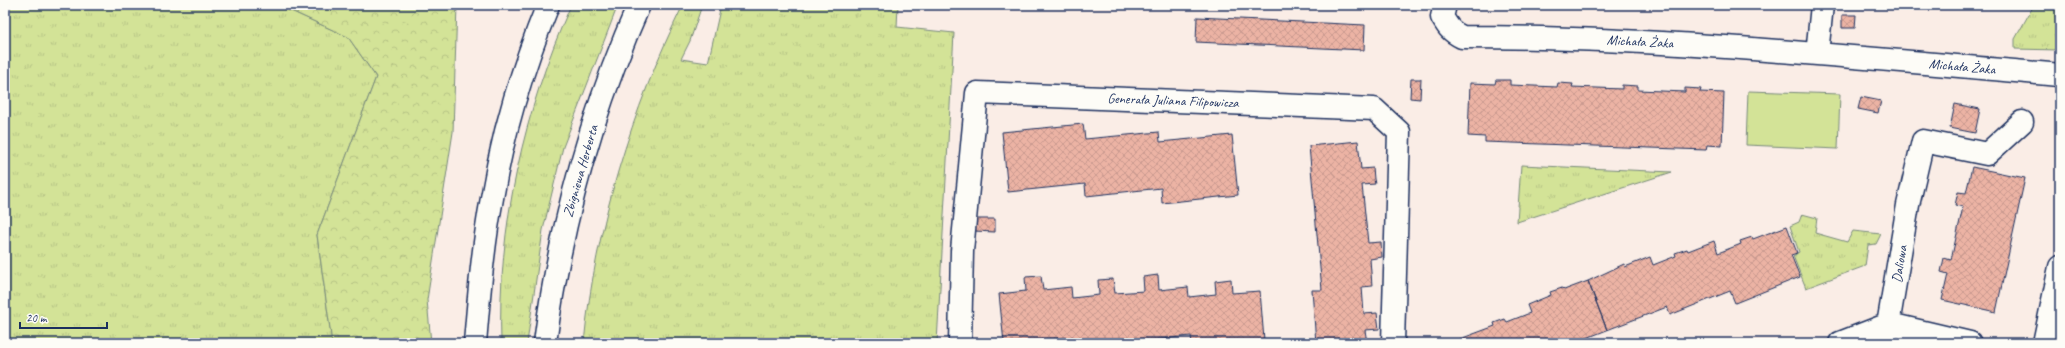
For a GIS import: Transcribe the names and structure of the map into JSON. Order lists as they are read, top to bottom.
{
  "streets": {
    "street": [
      "Michała Żaka",
      "Generała Juliana Filipowicza",
      "Zbigniewa Herberta",
      "Daliowa"
    ]
  },
  "scale_bar": "20 m"
}
